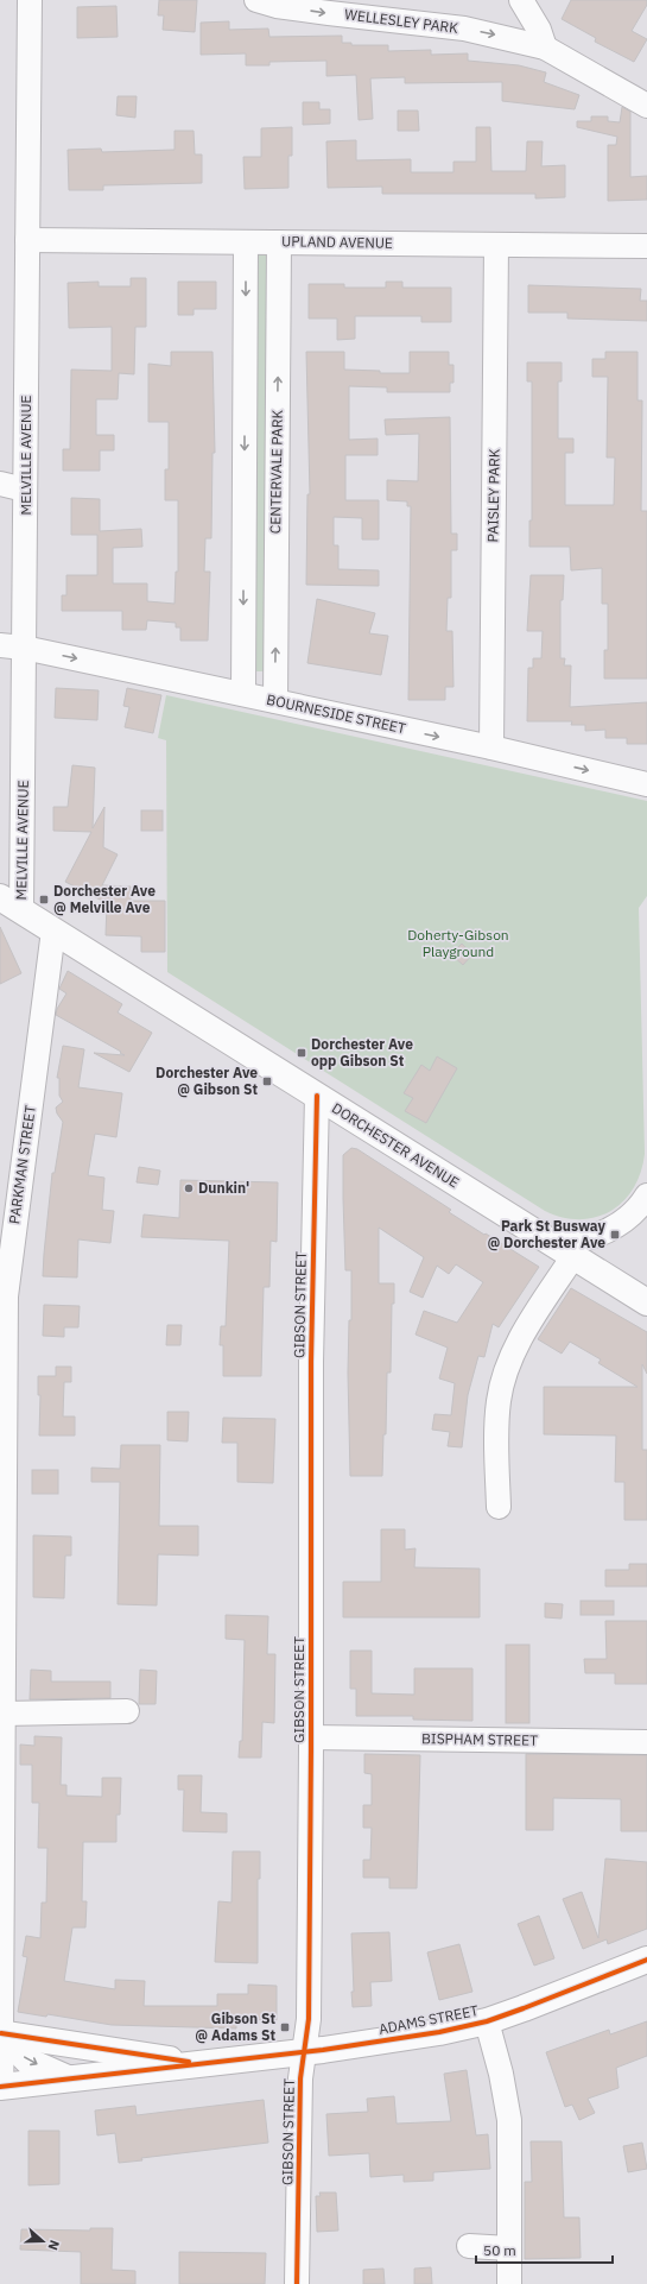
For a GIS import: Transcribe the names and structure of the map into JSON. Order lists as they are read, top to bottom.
{
  "streets": {
    "main road": ["DORCHESTER AVENUE", "PARKMAN STREET", "ADAMS STREET"],
    "street": [
      "WELLESLEY PARK",
      "UPLAND AVENUE",
      "MELVILLE AVENUE",
      "CENTERVALE PARK",
      "PAISLEY PARK",
      "BOURNESIDE STREET",
      "GIBSON STREET",
      "BISPHAM STREET"
    ]
  },
  "crossings": [
    ["UPLAND AVENUE", "MELVILLE AVENUE"],
    ["UPLAND AVENUE", "CENTERVALE PARK"],
    ["UPLAND AVENUE", "PAISLEY PARK"],
    ["MELVILLE AVENUE", "BOURNESIDE STREET"],
    ["MELVILLE AVENUE", "DORCHESTER AVENUE"],
    ["CENTERVALE PARK", "BOURNESIDE STREET"],
    ["PAISLEY PARK", "BOURNESIDE STREET"],
    ["DORCHESTER AVENUE", "PARKMAN STREET"],
    ["DORCHESTER AVENUE", "GIBSON STREET"],
    ["PARKMAN STREET", "ADAMS STREET"],
    ["GIBSON STREET", "BISPHAM STREET"],
    ["GIBSON STREET", "ADAMS STREET"]
  ],
  "one_way": ["WELLESLEY PARK", "BOURNESIDE STREET"],
  "parks": ["Doherty-Gibson Playground"],
  "places": {
    "transit": [
      "Dorchester Ave @ Melville Ave",
      "Dorchester Ave opp Gibson St",
      "Dorchester Ave @ Gibson St",
      "Park St Busway @ Dorchester Ave",
      "Gibson St @ Adams St"
    ],
    "other": ["Dunkin'"]
  },
  "scale_bar": "50 m",
  "north": "right"
}
